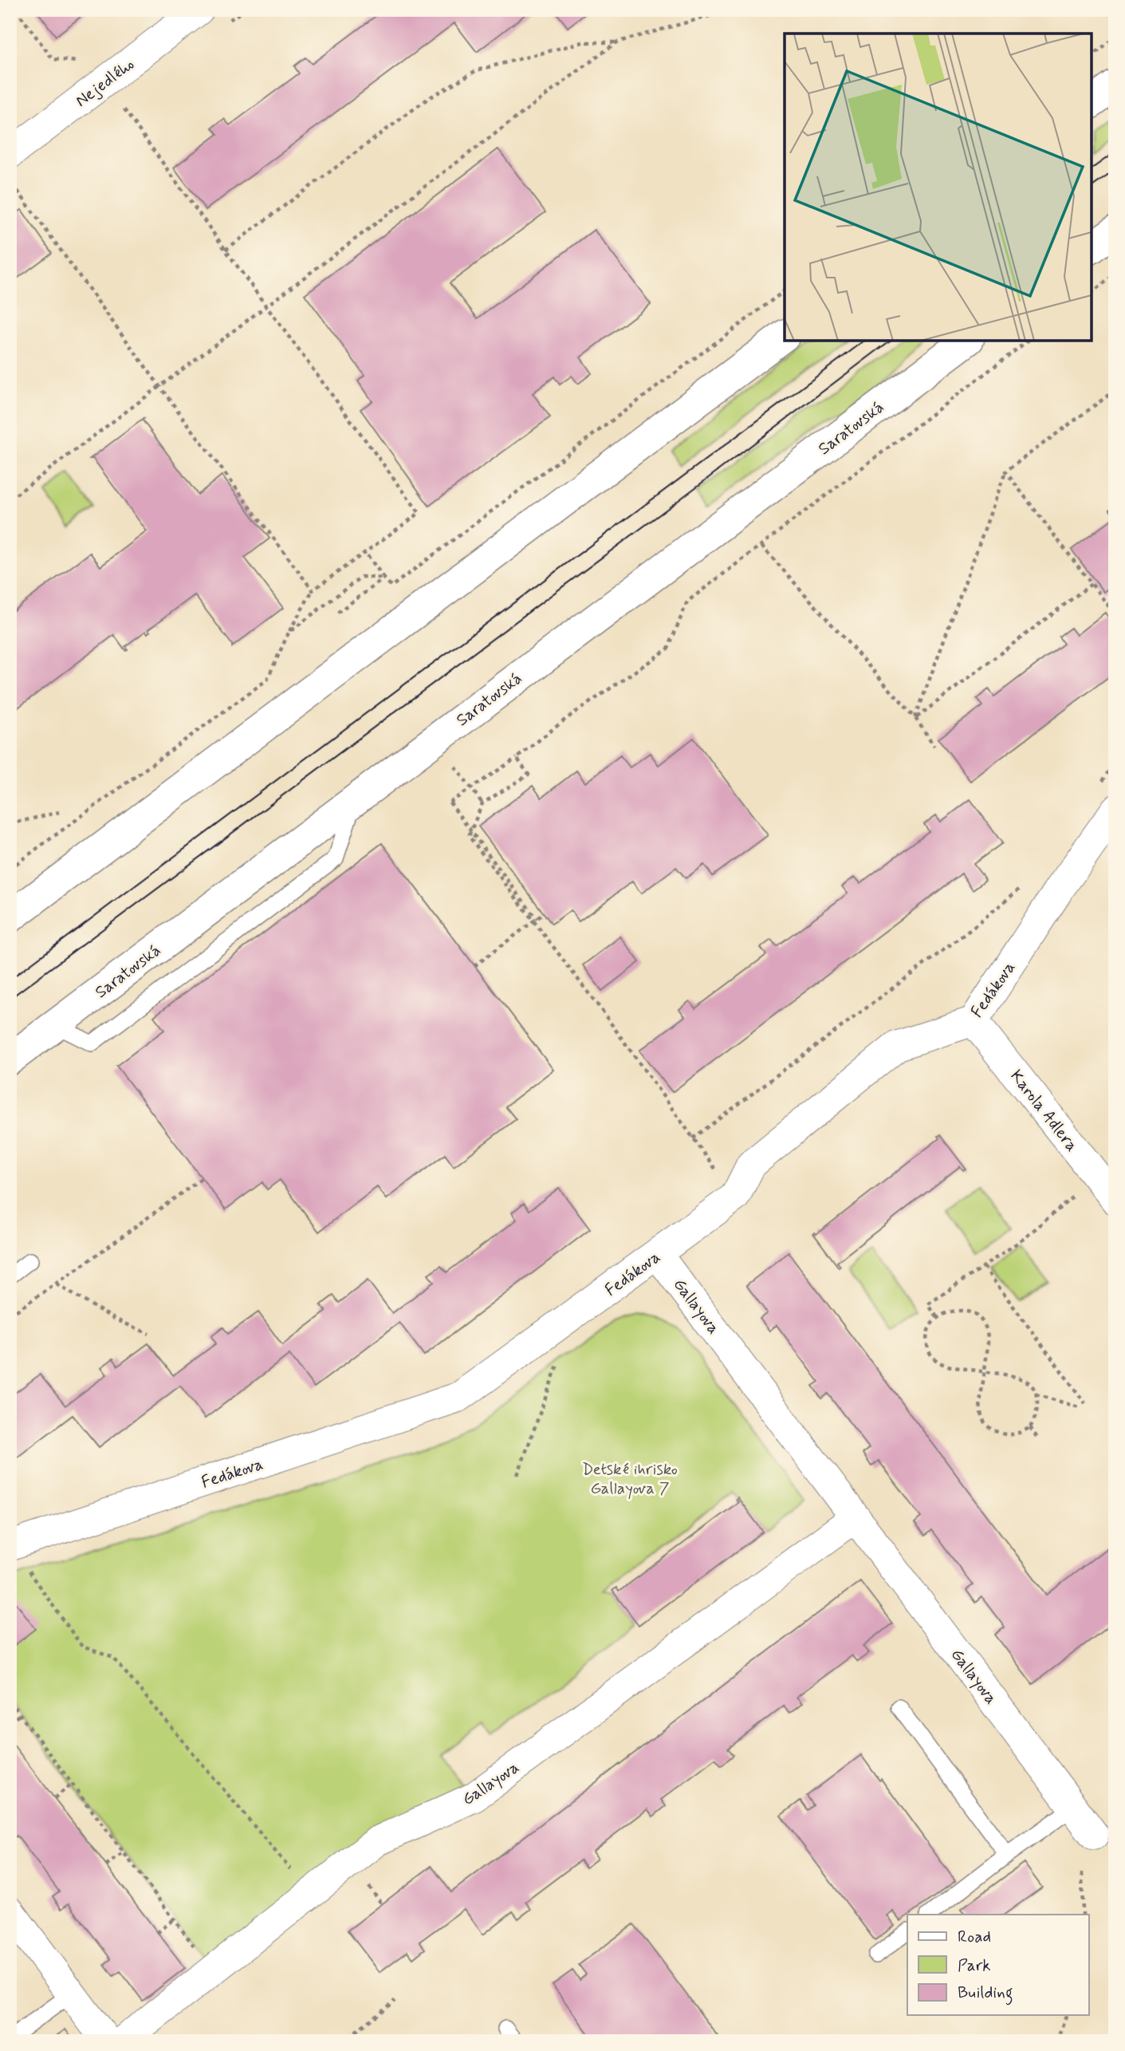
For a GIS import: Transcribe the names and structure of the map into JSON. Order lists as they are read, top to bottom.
{
  "streets": {
    "main road": ["Saratovská"],
    "street": [
      "Nejedlého",
      "Fedákova",
      "Karola Adlera",
      "Gallayova"
    ]
  },
  "crossings": [
    ["Fedákova", "Karola Adlera"],
    ["Fedákova", "Gallayova"]
  ],
  "parks": ["Detské ihrisko Gallayova 7"],
  "legend": ["Road", "Park", "Building"]
}
